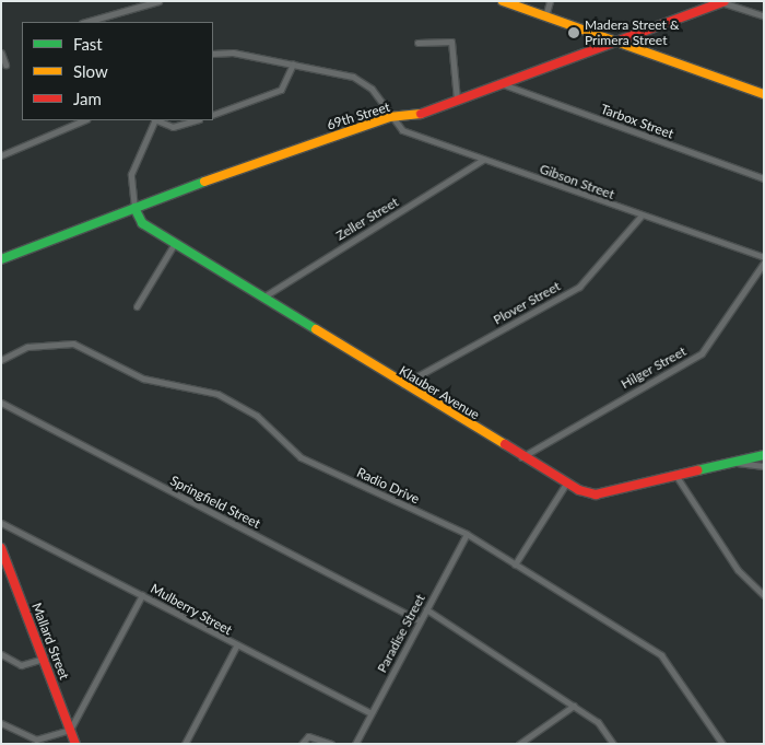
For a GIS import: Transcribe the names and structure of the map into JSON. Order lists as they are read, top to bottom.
{
  "streets": {
    "street": [
      "69th Street",
      "Tarbox Street",
      "Gibson Street",
      "Zeller Street",
      "Plover Street",
      "Hilger Street",
      "Klauber Avenue",
      "Radio Drive",
      "Springfield Street",
      "Mulberry Street",
      "Paradise Street",
      "Mallard Street"
    ]
  },
  "crossings": [
    ["69th Street", "Tarbox Street"],
    ["69th Street", "Gibson Street"],
    ["69th Street", "Klauber Avenue"],
    ["Gibson Street", "Zeller Street"],
    ["Gibson Street", "Plover Street"],
    ["Zeller Street", "Klauber Avenue"],
    ["Plover Street", "Klauber Avenue"],
    ["Hilger Street", "Klauber Avenue"],
    ["Radio Drive", "Paradise Street"],
    ["Springfield Street", "Paradise Street"],
    ["Mulberry Street", "Paradise Street"]
  ],
  "places": ["Madera Street & Primera Street"],
  "legend": ["Fast", "Slow", "Jam"]
}
